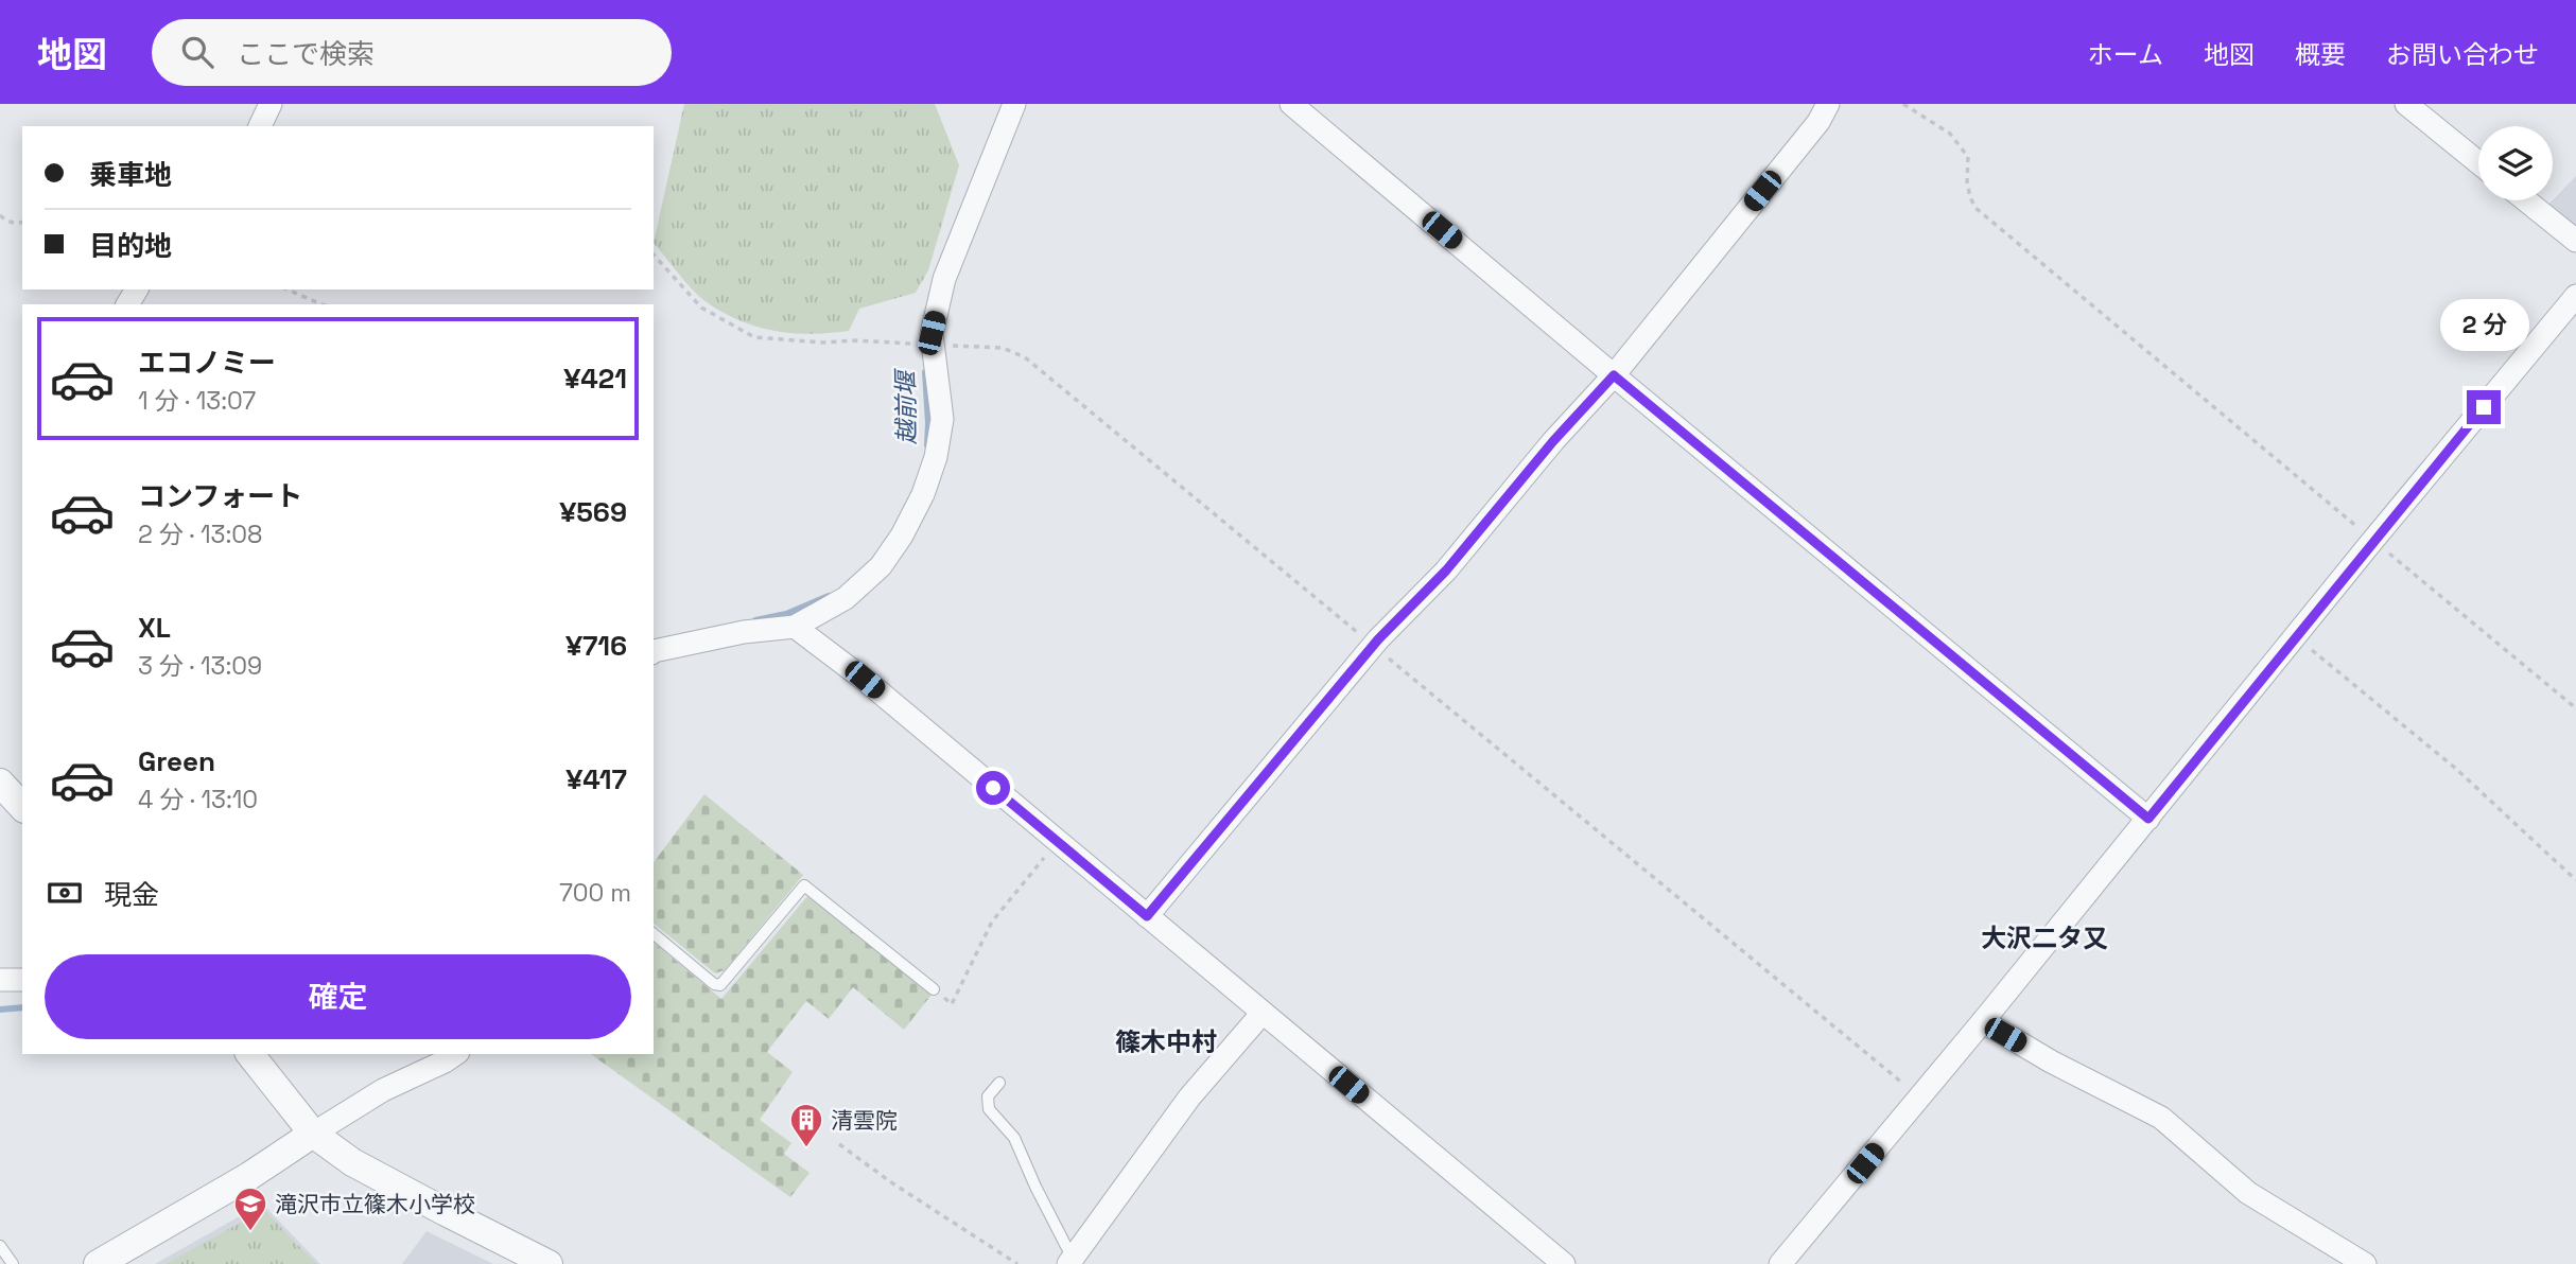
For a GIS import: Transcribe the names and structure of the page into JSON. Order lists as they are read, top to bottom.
{
  "districts": ["大沢二タ又", "篠木中村"],
  "water": ["越前堰"],
  "places": {
    "building": ["清雲院"],
    "school or university": ["滝沢市立篠木小学校"]
  },
  "page": {
    "header": "地図",
    "search": "ここで検索",
    "nav": [
      "ホーム",
      "地図",
      "概要",
      "お問い合わせ"
    ],
    "banner": ["乗車地", "目的地"],
    "bubble": "2 分",
    "list": [
      {
        "name": "エコノミー",
        "note": "1 分 · 13:07",
        "value": "¥421"
      },
      {
        "name": "コンフォート",
        "note": "2 分 · 13:08",
        "value": "¥569"
      },
      {
        "name": "XL",
        "note": "3 分 · 13:09",
        "value": "¥716"
      },
      {
        "name": "Green",
        "note": "4 分 · 13:10",
        "value": "¥417"
      }
    ],
    "pay": ["現金", "700 m"],
    "buttons": "確定"
  }
}
